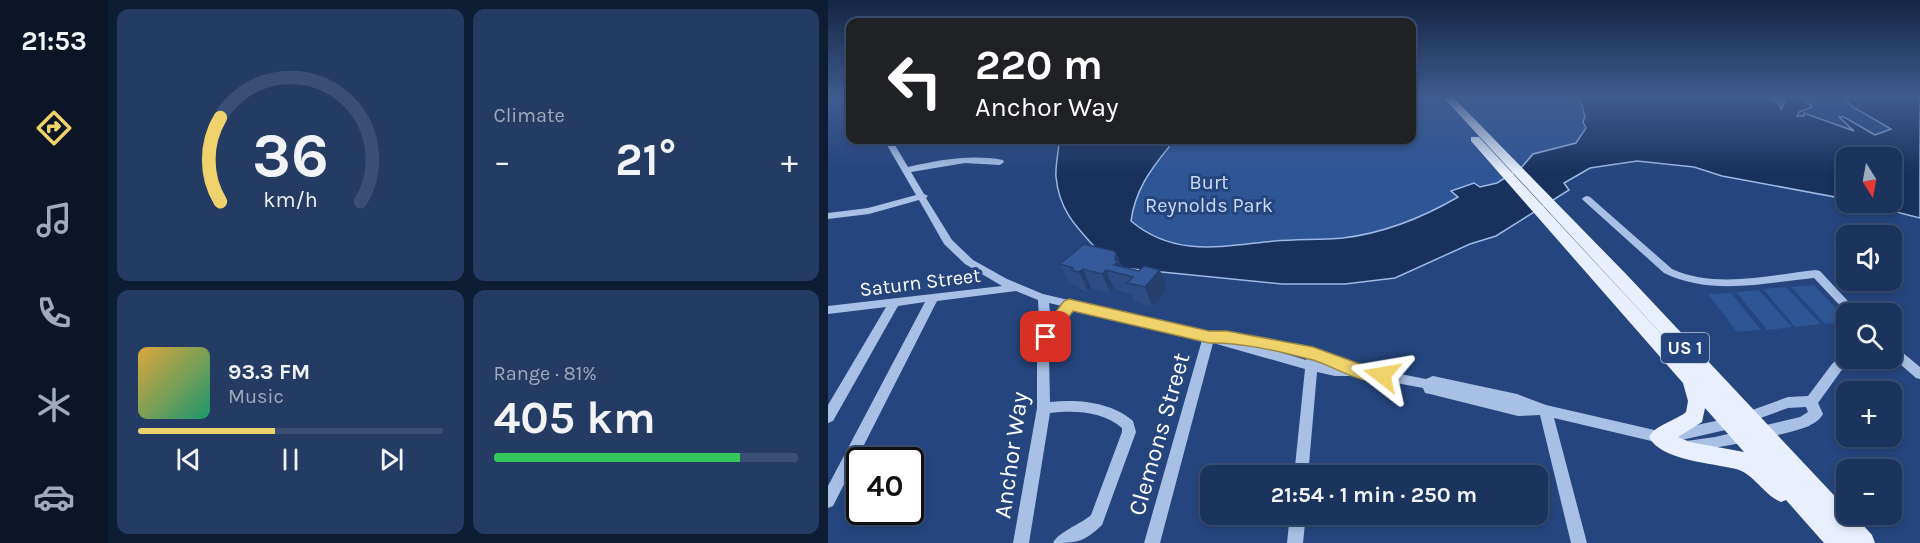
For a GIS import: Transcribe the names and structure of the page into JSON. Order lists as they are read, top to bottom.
{
  "streets": {
    "main road": ["US 1"],
    "street": ["Saturn Street", "Clemons Street", "Anchor Way"]
  },
  "parks": ["Burt Reynolds Park"],
  "north": "bottom",
  "page": {
    "tabs": "21:53",
    "tile": [
      "Climate",
      ["Range · 81%", "405 km"]
    ],
    "turn": ["220 m", "Anchor Way"],
    "heat": ["−", "21°", "+"],
    "map_buttons": ["+", "−"],
    "song": ["93.3 FM", "Music"],
    "limit": "40",
    "trip": "21:54 · 1 min · 250 m",
    "gauge": ["36", "km/h"]
  }
}
